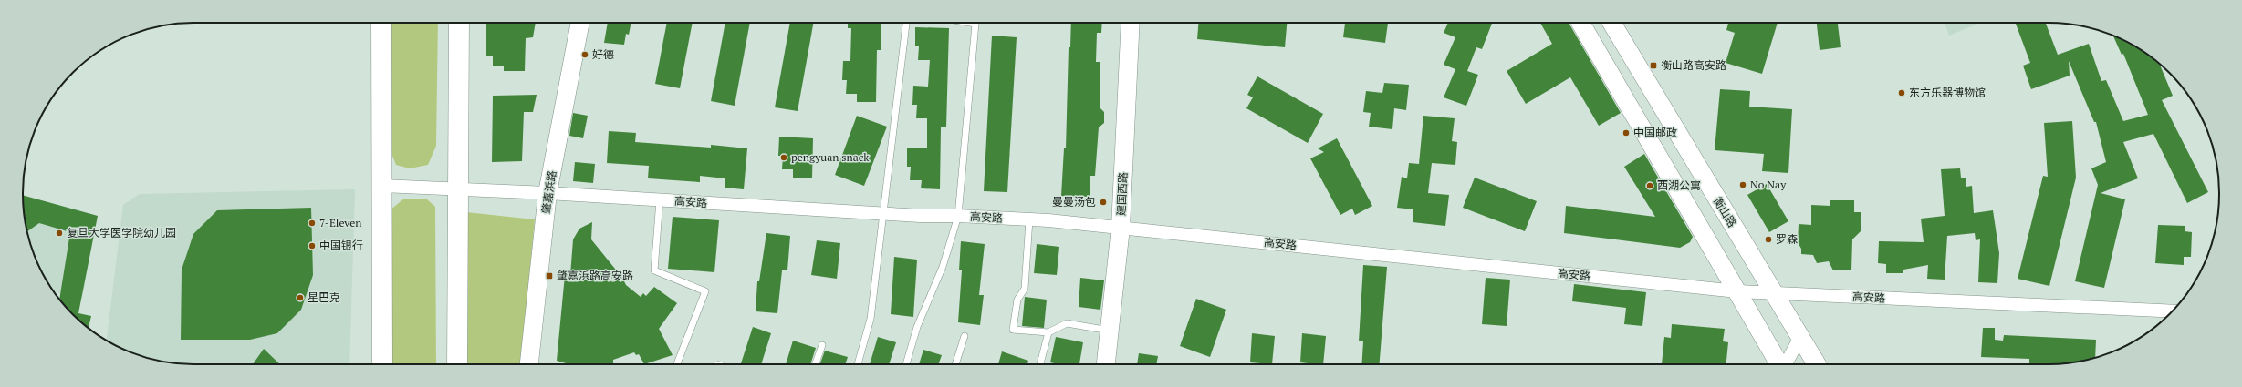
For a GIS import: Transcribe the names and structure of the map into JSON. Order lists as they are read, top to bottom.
{
  "streets": {
    "main road": ["肇嘉浜路", "建国西路", "衡山路"],
    "street": ["高安路"]
  },
  "crossings": [
    ["肇嘉浜路", "高安路"],
    ["建国西路", "高安路"],
    ["高安路", "衡山路"]
  ],
  "places": {
    "other": [
      "好德",
      "东方乐器博物馆",
      "中国邮政",
      "pengyuan snack",
      "No Nay",
      "西湖公寓",
      "曼曼汤包",
      "7-Eleven",
      "复旦大学医学院幼儿园",
      "罗森",
      "中国银行",
      "星巴克"
    ],
    "transit": ["衡山路高安路", "肇嘉浜路高安路"]
  }
}
